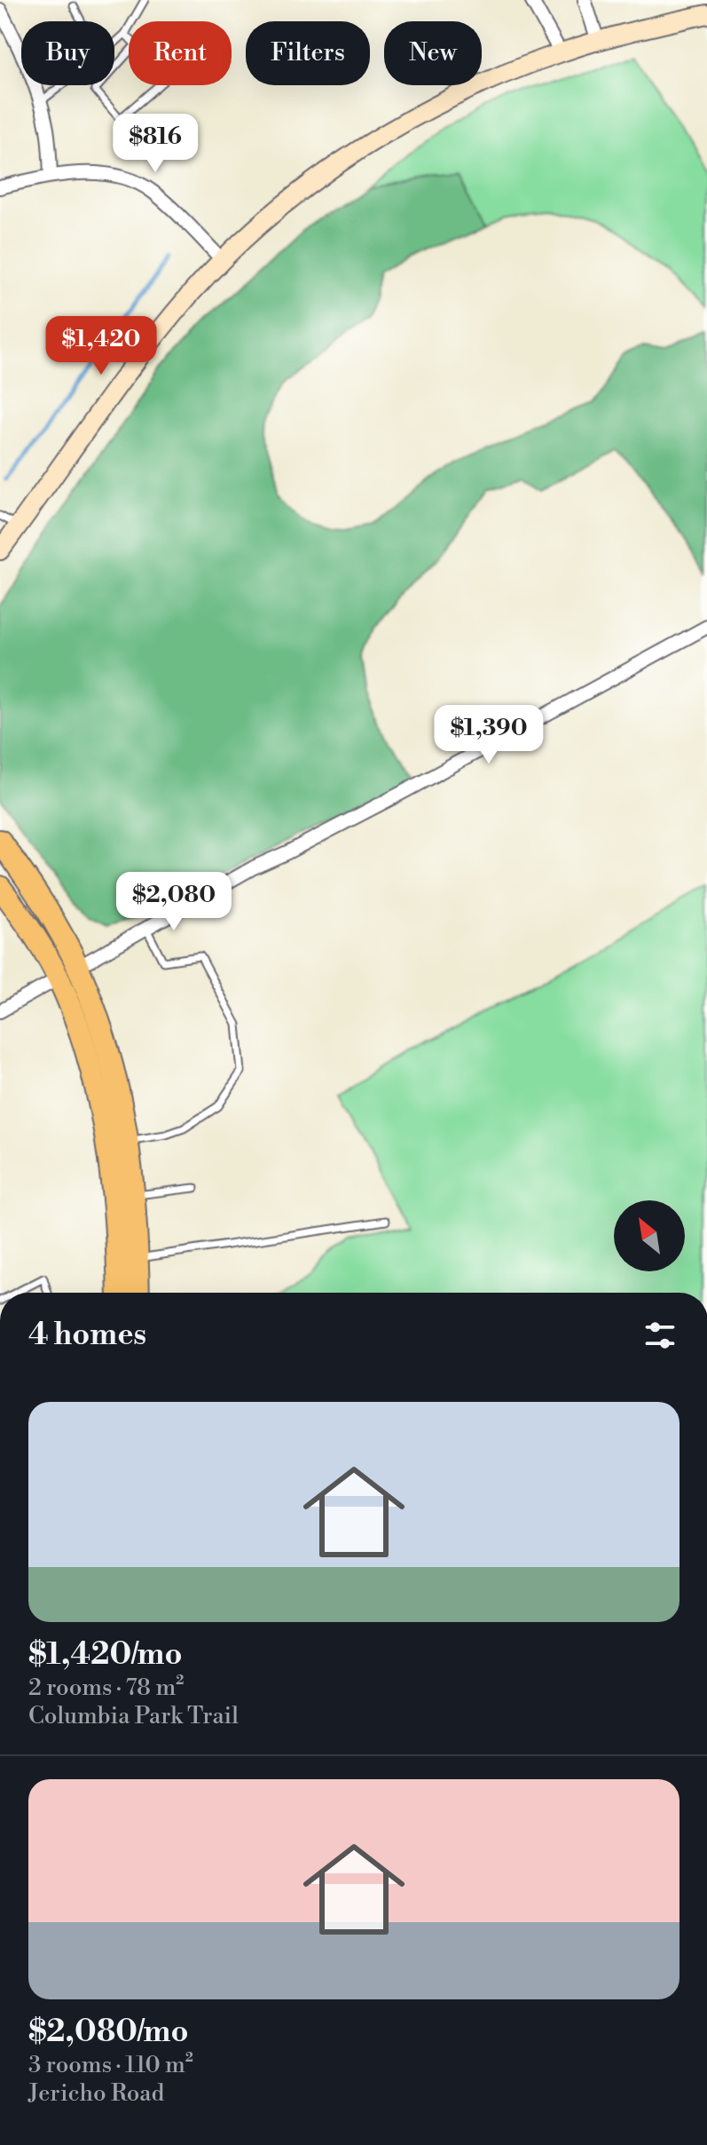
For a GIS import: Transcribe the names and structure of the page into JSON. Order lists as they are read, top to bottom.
{
  "north": "top left",
  "page": {
    "chip": [
      "Buy",
      "Rent",
      "Filters",
      "New"
    ],
    "price": [
      "$816",
      "$1,420",
      "$1,390",
      "$2,080"
    ],
    "heading": "4 homes",
    "list": [
      {
        "name": "$1,420/mo",
        "note": "2 rooms · 78 m² · Columbia Park Trail"
      },
      {
        "name": "$2,080/mo",
        "note": "3 rooms · 110 m² · Jericho Road"
      }
    ]
  }
}
